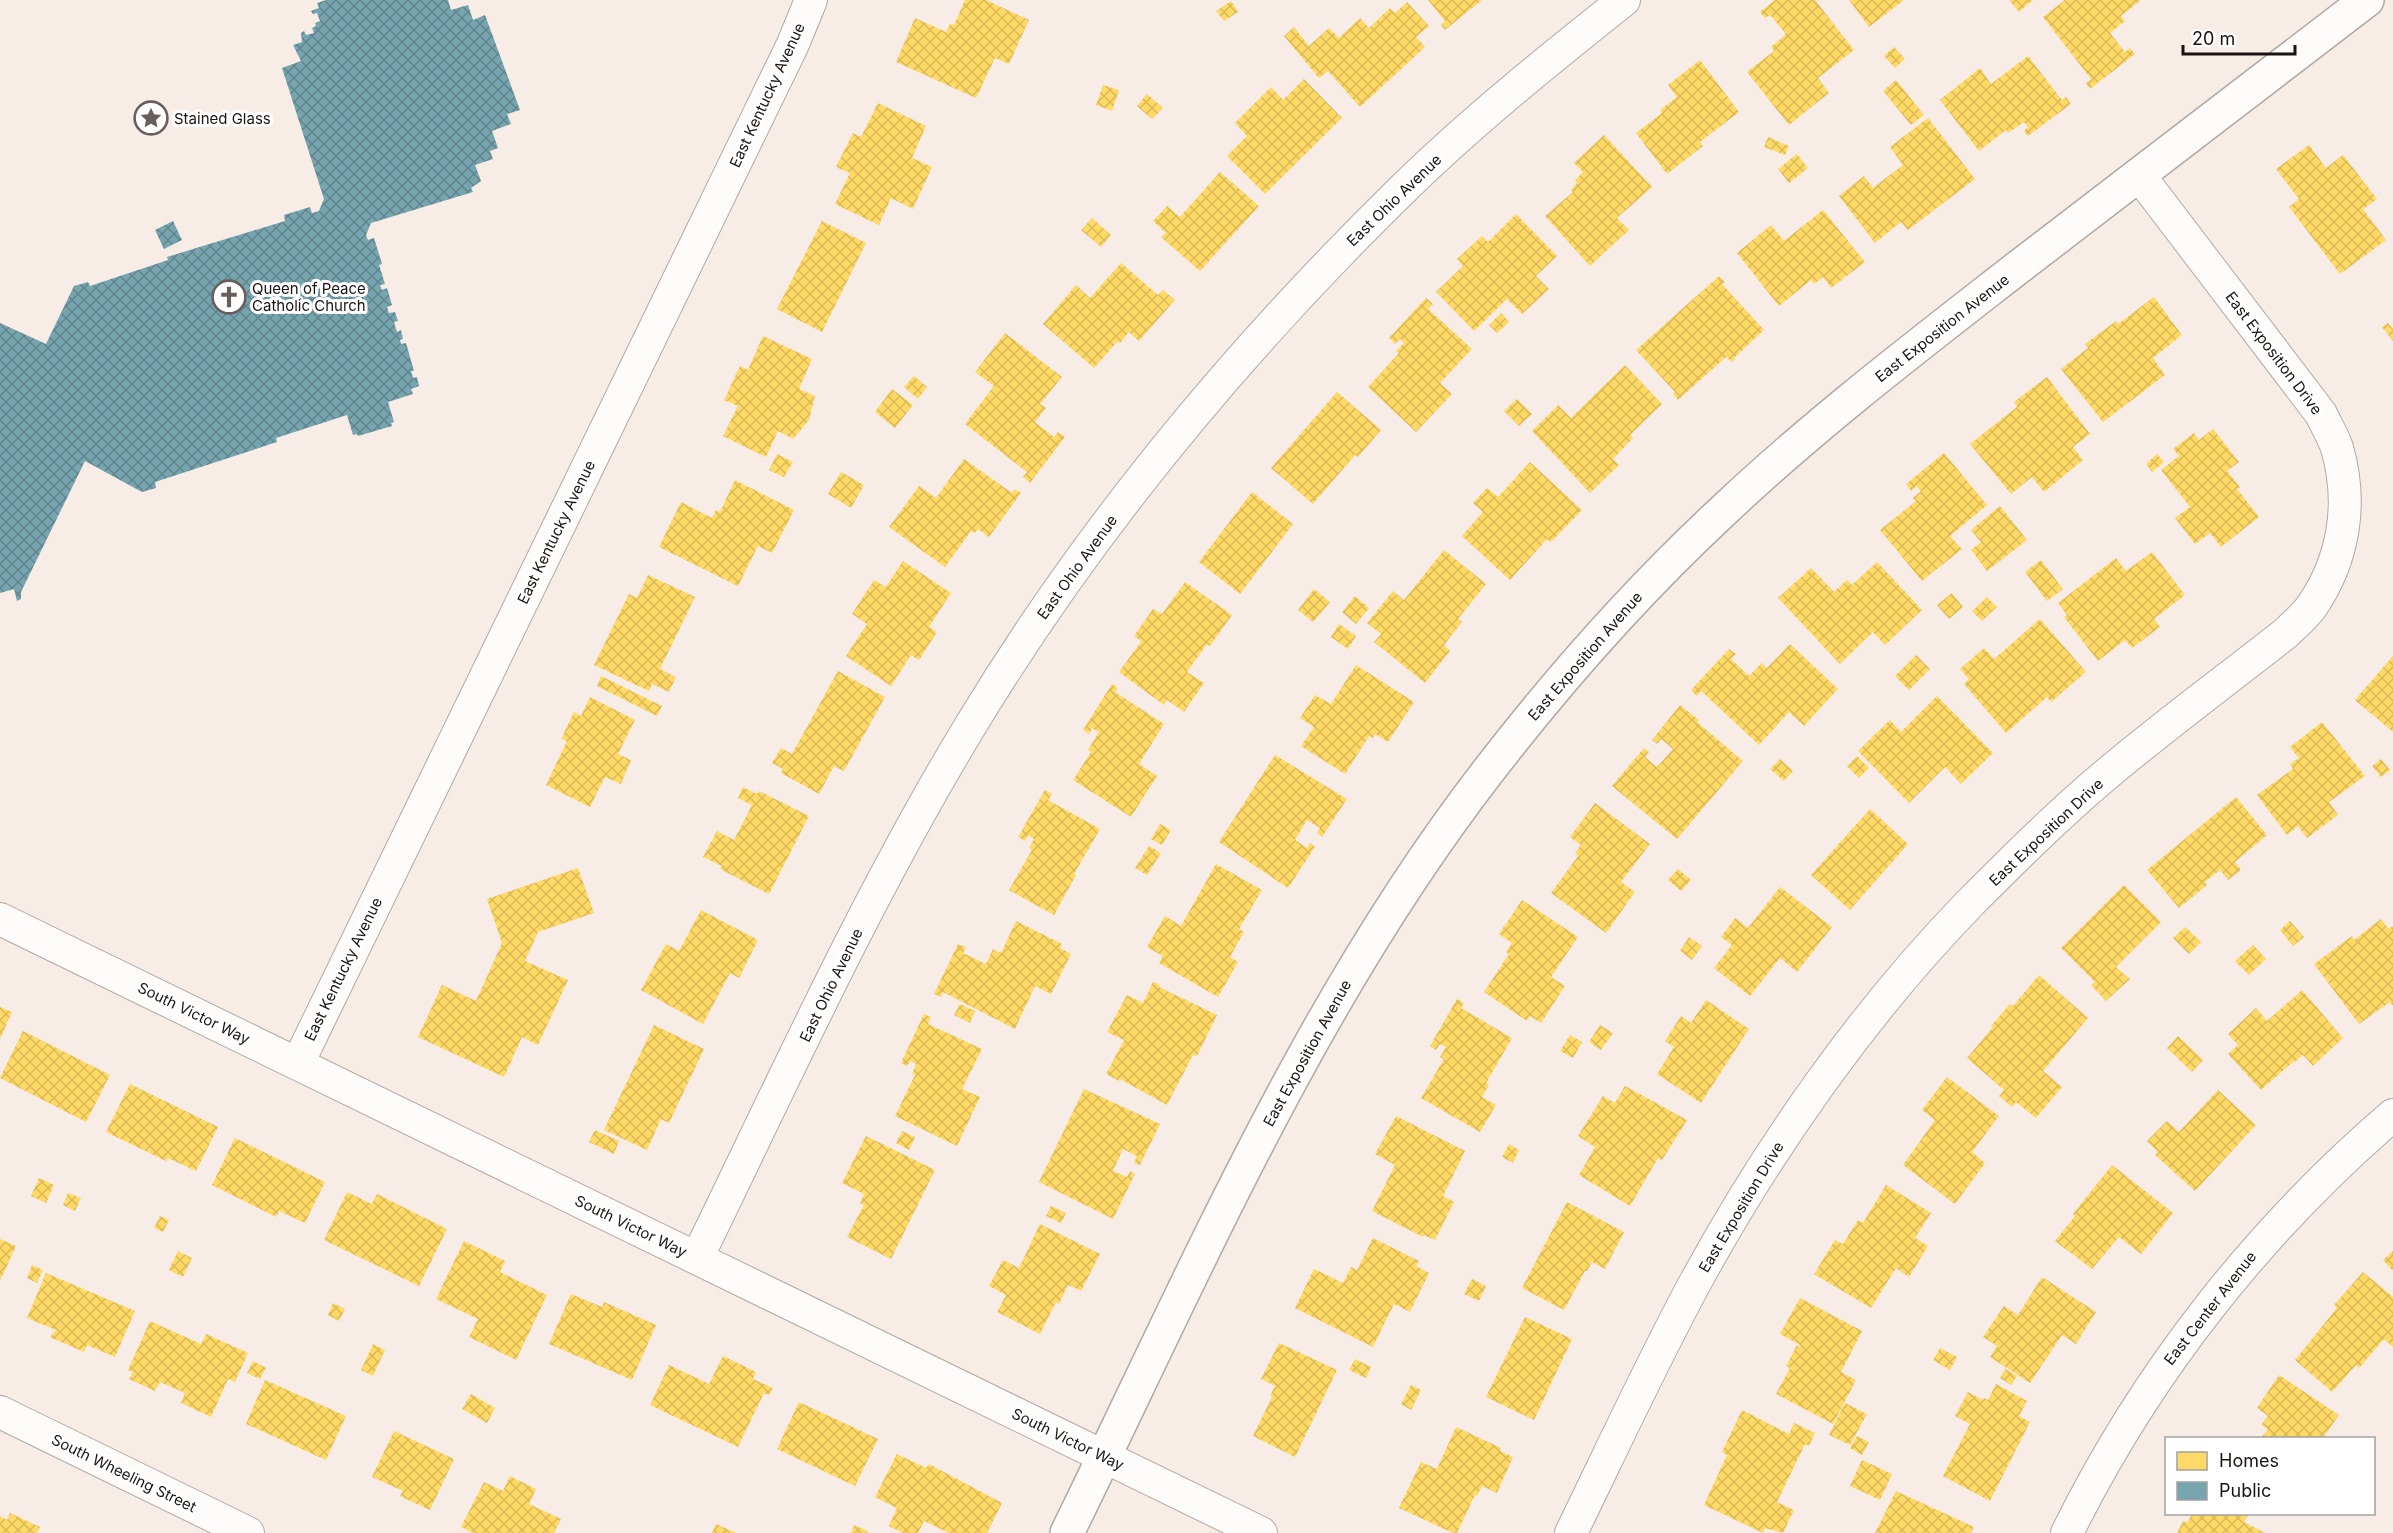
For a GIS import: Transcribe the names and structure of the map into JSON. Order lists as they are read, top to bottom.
{
  "streets": {
    "street": [
      "East Kentucky Avenue",
      "East Ohio Avenue",
      "East Exposition Avenue",
      "East Exposition Drive",
      "South Victor Way",
      "East Center Avenue",
      "South Wheeling Street"
    ]
  },
  "crossings": [
    ["East Kentucky Avenue", "South Victor Way"],
    ["East Ohio Avenue", "South Victor Way"],
    ["East Exposition Avenue", "East Exposition Drive"],
    ["East Exposition Avenue", "South Victor Way"]
  ],
  "places": {
    "place": ["Stained Glass"],
    "church": ["Queen of Peace Catholic Church"]
  },
  "legend": ["Homes", "Public"],
  "scale_bar": "20 m"
}
